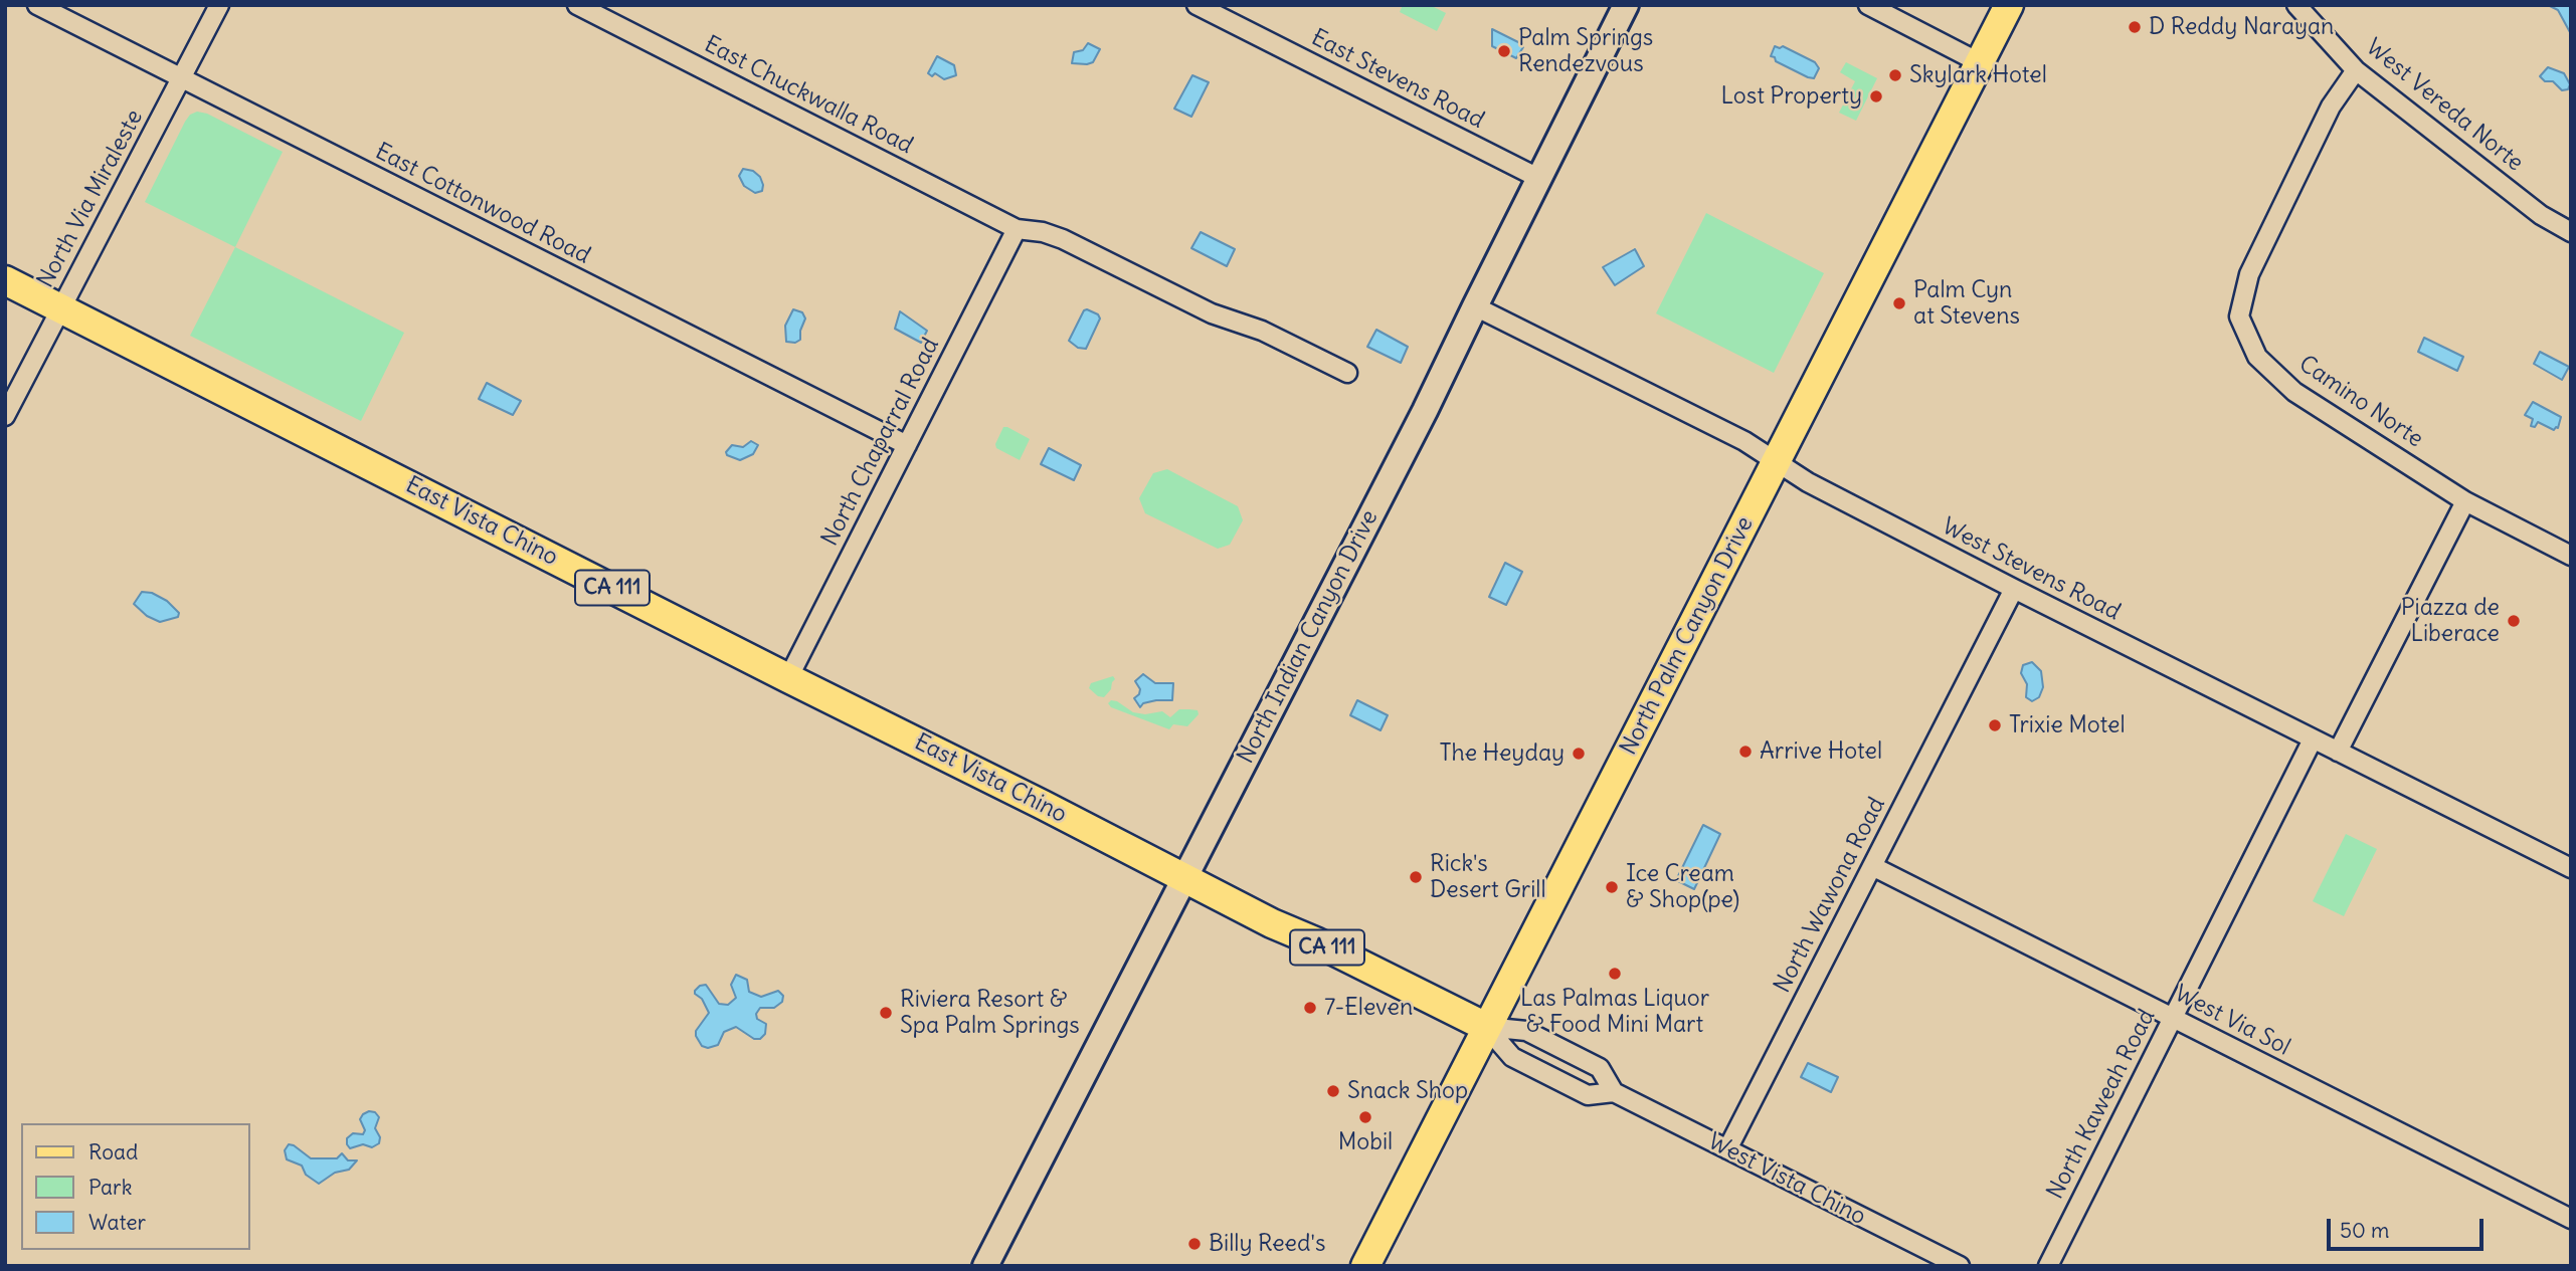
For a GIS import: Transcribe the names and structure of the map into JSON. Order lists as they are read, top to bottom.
{
  "streets": {
    "main road": [
      "East Vista Chino",
      "CA 111",
      "North Palm Canyon Drive",
      "North Indian Canyon Drive",
      "West Vista Chino"
    ],
    "street": [
      "East Stevens Road",
      "East Chuckwalla Road",
      "West Vereda Norte",
      "North Via Miraleste",
      "East Cottonwood Road",
      "Camino Norte",
      "North Chaparral Road",
      "West Stevens Road",
      "North Wawona Road",
      "West Via Sol",
      "North Kaweah Road"
    ]
  },
  "crossings": [
    ["East Stevens Road", "North Indian Canyon Drive"],
    ["East Chuckwalla Road", "North Chaparral Road"],
    ["West Vereda Norte", "Camino Norte"],
    ["North Via Miraleste", "East Cottonwood Road"],
    ["North Via Miraleste", "East Vista Chino"],
    ["East Cottonwood Road", "North Chaparral Road"],
    ["North Chaparral Road", "East Vista Chino"],
    ["East Vista Chino", "North Indian Canyon Drive"],
    ["East Vista Chino", "West Vista Chino"],
    ["West Stevens Road", "North Palm Canyon Drive"],
    ["West Stevens Road", "North Indian Canyon Drive"],
    ["West Stevens Road", "North Wawona Road"],
    ["West Stevens Road", "North Kaweah Road"],
    ["North Palm Canyon Drive", "West Vista Chino"],
    ["North Indian Canyon Drive", "West Vista Chino"],
    ["North Wawona Road", "West Via Sol"],
    ["North Wawona Road", "West Vista Chino"],
    ["West Via Sol", "North Kaweah Road"]
  ],
  "places": [
    "D Reddy Narayan",
    "Palm Springs Rendezvous",
    "Skylark Hotel",
    "Lost Property",
    "Palm Cyn at Stevens",
    "Piazza de Liberace",
    "Trixie Motel",
    "Arrive Hotel",
    "The Heyday",
    "Rick's Desert Grill",
    "Ice Cream & Shop(pe)",
    "Las Palmas Liquor & Food Mini Mart",
    "7-Eleven",
    "Riviera Resort & Spa Palm Springs",
    "Snack Shop",
    "Mobil",
    "Billy Reed's"
  ],
  "legend": ["Road", "Park", "Water"],
  "scale_bar": "50 m"
}
